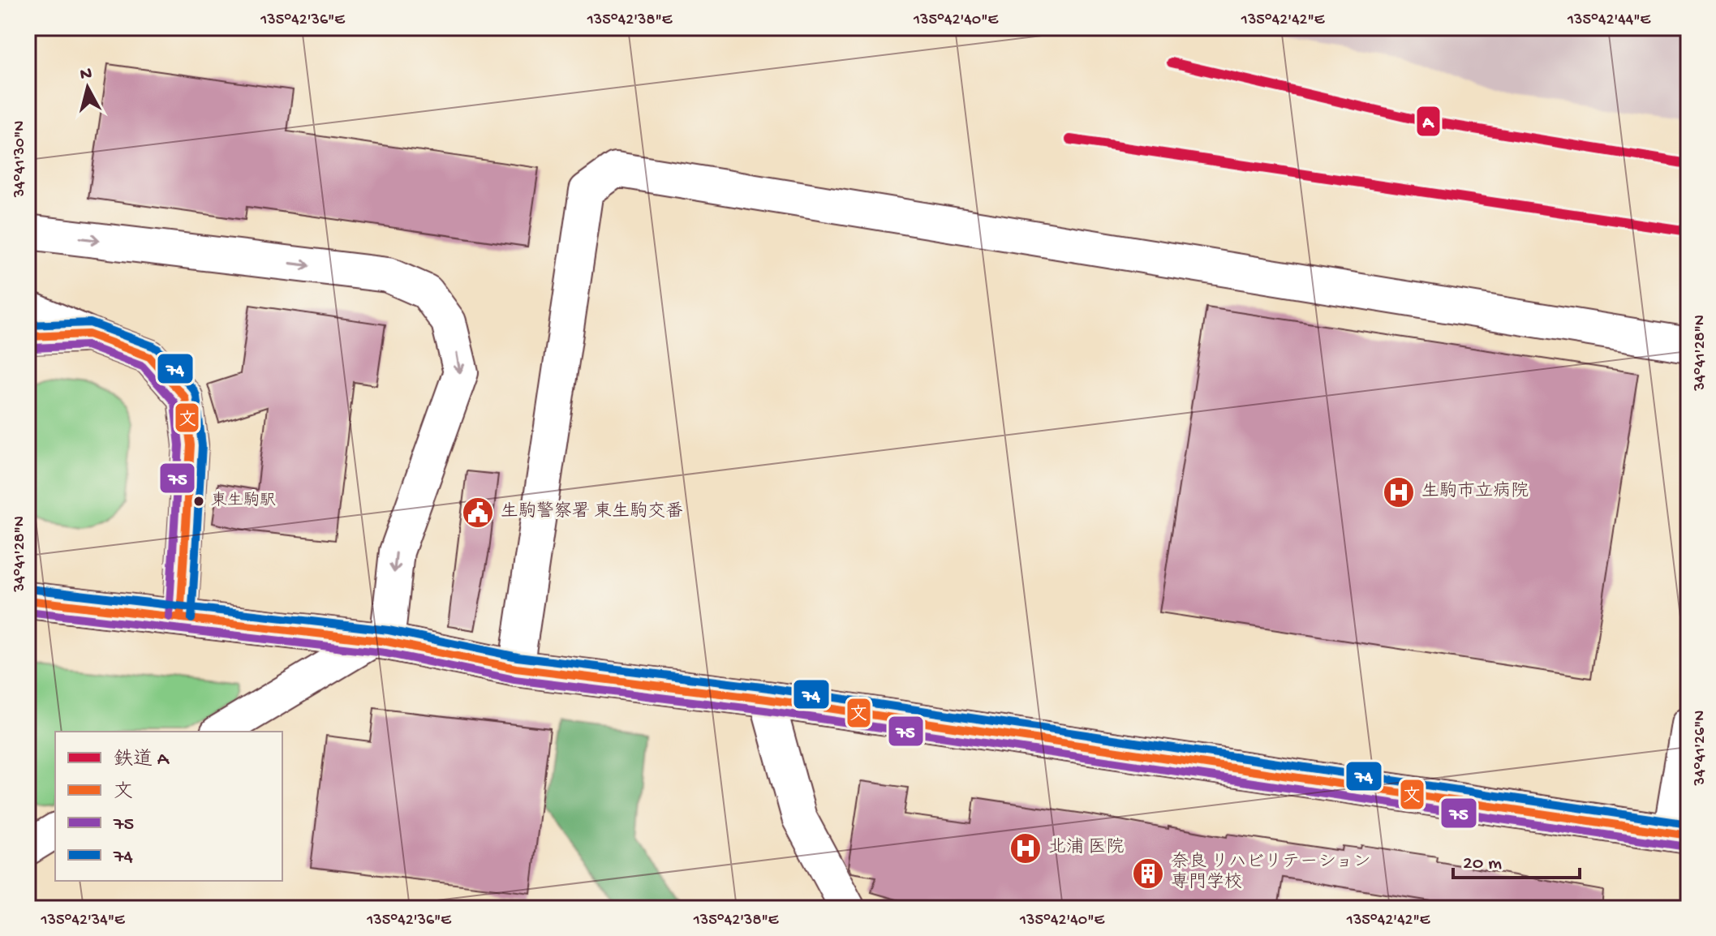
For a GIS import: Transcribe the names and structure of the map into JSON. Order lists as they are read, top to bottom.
{
  "places": {
    "hospital": ["生駒市立病院", "北浦 医院"],
    "other": ["東生駒駅"],
    "public building": ["生駒警察署 東生駒交番"],
    "building": ["奈良 リハビリテーション 専門学校"]
  },
  "lines": [
    "rail line A",
    "transit line 74",
    "transit line 文",
    "transit line 75"
  ],
  "legend": [
    "鉄道 A",
    "文",
    "75",
    "74"
  ],
  "scale_bar": "20 m",
  "north": "top",
  "coordinates": [
    "135°42'36\"E",
    "135°42'38\"E",
    "135°42'40\"E",
    "135°42'42\"E",
    "135°42'44\"E",
    "34°41'30\"N",
    "34°41'28\"N",
    "34°41'26\"N",
    "135°42'34\"E"
  ]
}
